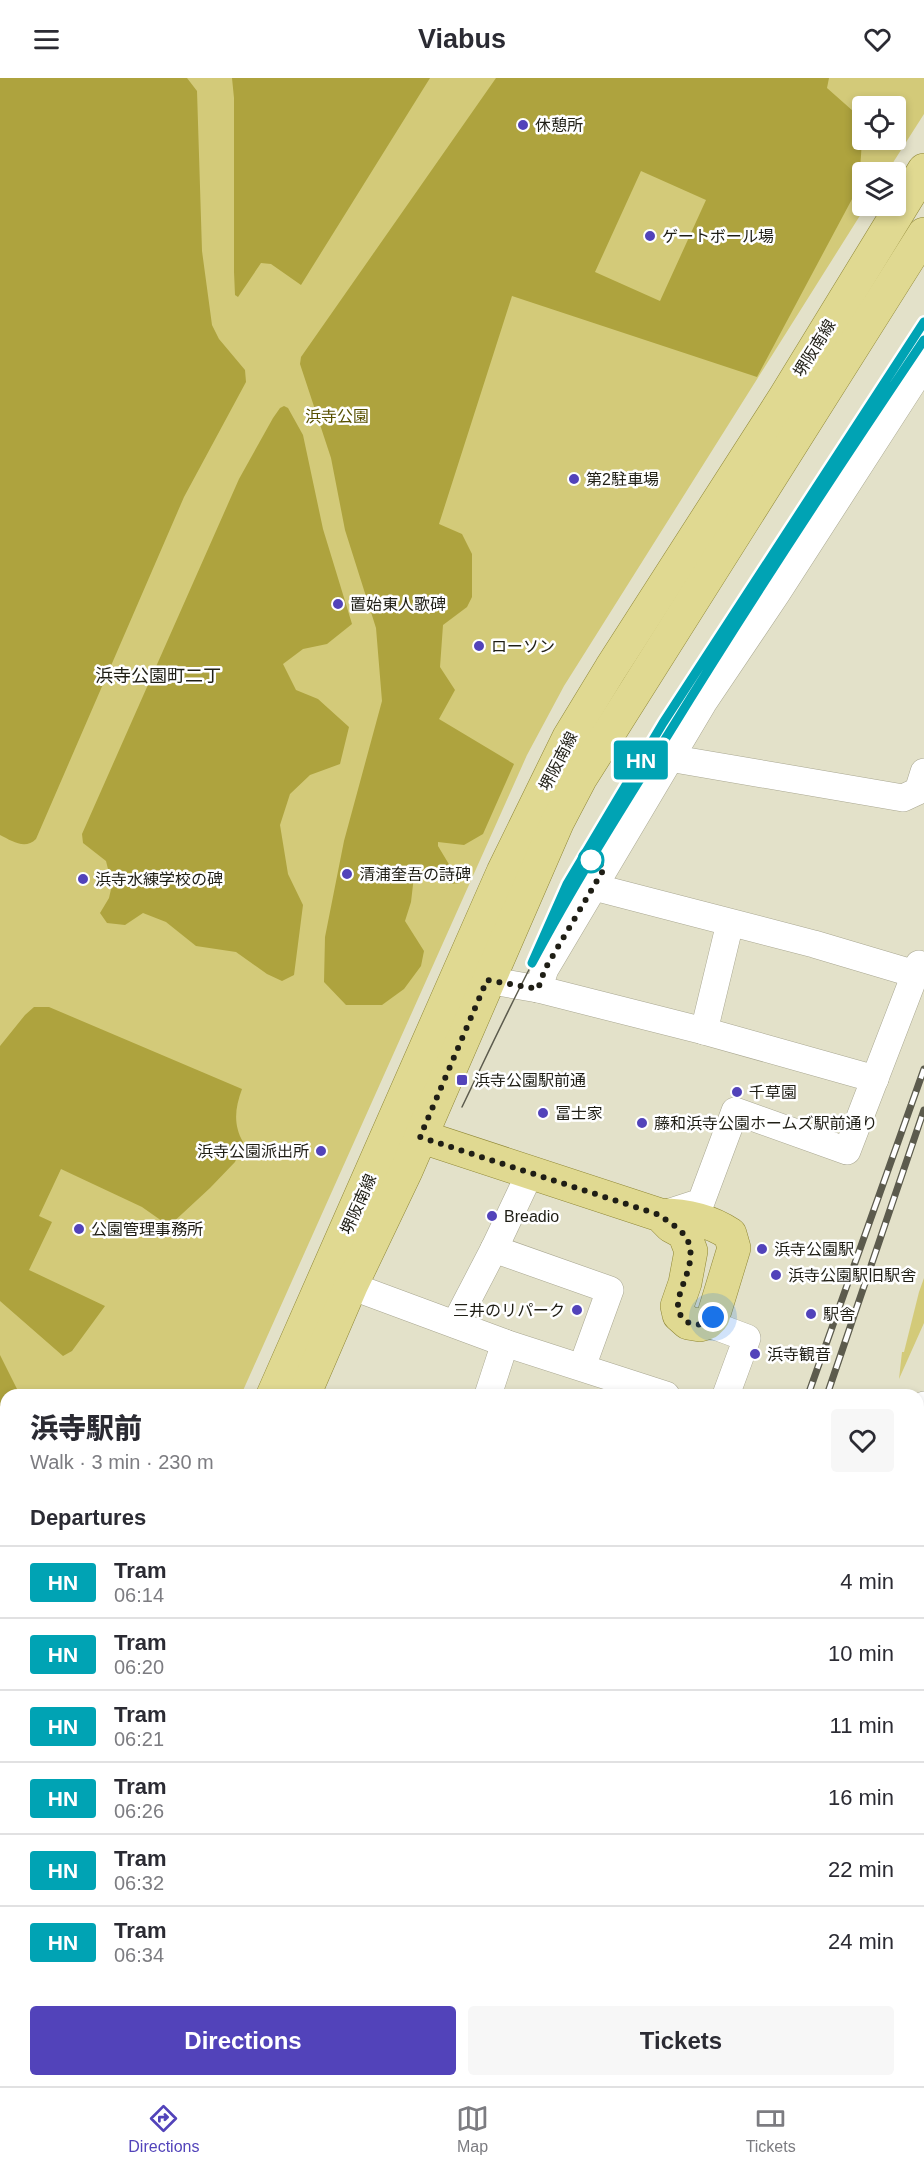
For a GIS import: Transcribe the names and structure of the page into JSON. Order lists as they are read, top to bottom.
{
  "streets": {
    "main road": ["堺阪南線"]
  },
  "districts": ["浜寺公園町二丁"],
  "parks": ["浜寺公園"],
  "places": {
    "other": [
      "休憩所",
      "ゲートボール場",
      "第2駐車場",
      "置始東人歌碑",
      "ローソン",
      "清浦奎吾の詩碑",
      "浜寺水練学校の碑",
      "千草園",
      "冨士家",
      "藤和浜寺公園ホームズ駅前通り",
      "浜寺公園派出所",
      "Breadio",
      "公園管理事務所",
      "浜寺公園駅",
      "浜寺公園駅旧駅舎",
      "三井のリパーク",
      "駅舎",
      "浜寺観音"
    ],
    "transit": ["浜寺公園駅前通"]
  },
  "lines": ["tram line HN"],
  "page": {
    "header": "Viabus",
    "on_map": "HN",
    "heading": [
      ["浜寺駅前", "Walk · 3 min · 230 m"],
      "Departures"
    ],
    "list": [
      {
        "mark": "HN",
        "name": "Tram",
        "note": "06:14",
        "value": "4 min"
      },
      {
        "mark": "HN",
        "name": "Tram",
        "note": "06:20",
        "value": "10 min"
      },
      {
        "mark": "HN",
        "name": "Tram",
        "note": "06:21",
        "value": "11 min"
      },
      {
        "mark": "HN",
        "name": "Tram",
        "note": "06:26",
        "value": "16 min"
      },
      {
        "mark": "HN",
        "name": "Tram",
        "note": "06:32",
        "value": "22 min"
      },
      {
        "mark": "HN",
        "name": "Tram",
        "note": "06:34",
        "value": "24 min"
      }
    ],
    "buttons": ["Directions", "Tickets"],
    "tabs": ["Directions", "Map", "Tickets"]
  }
}
